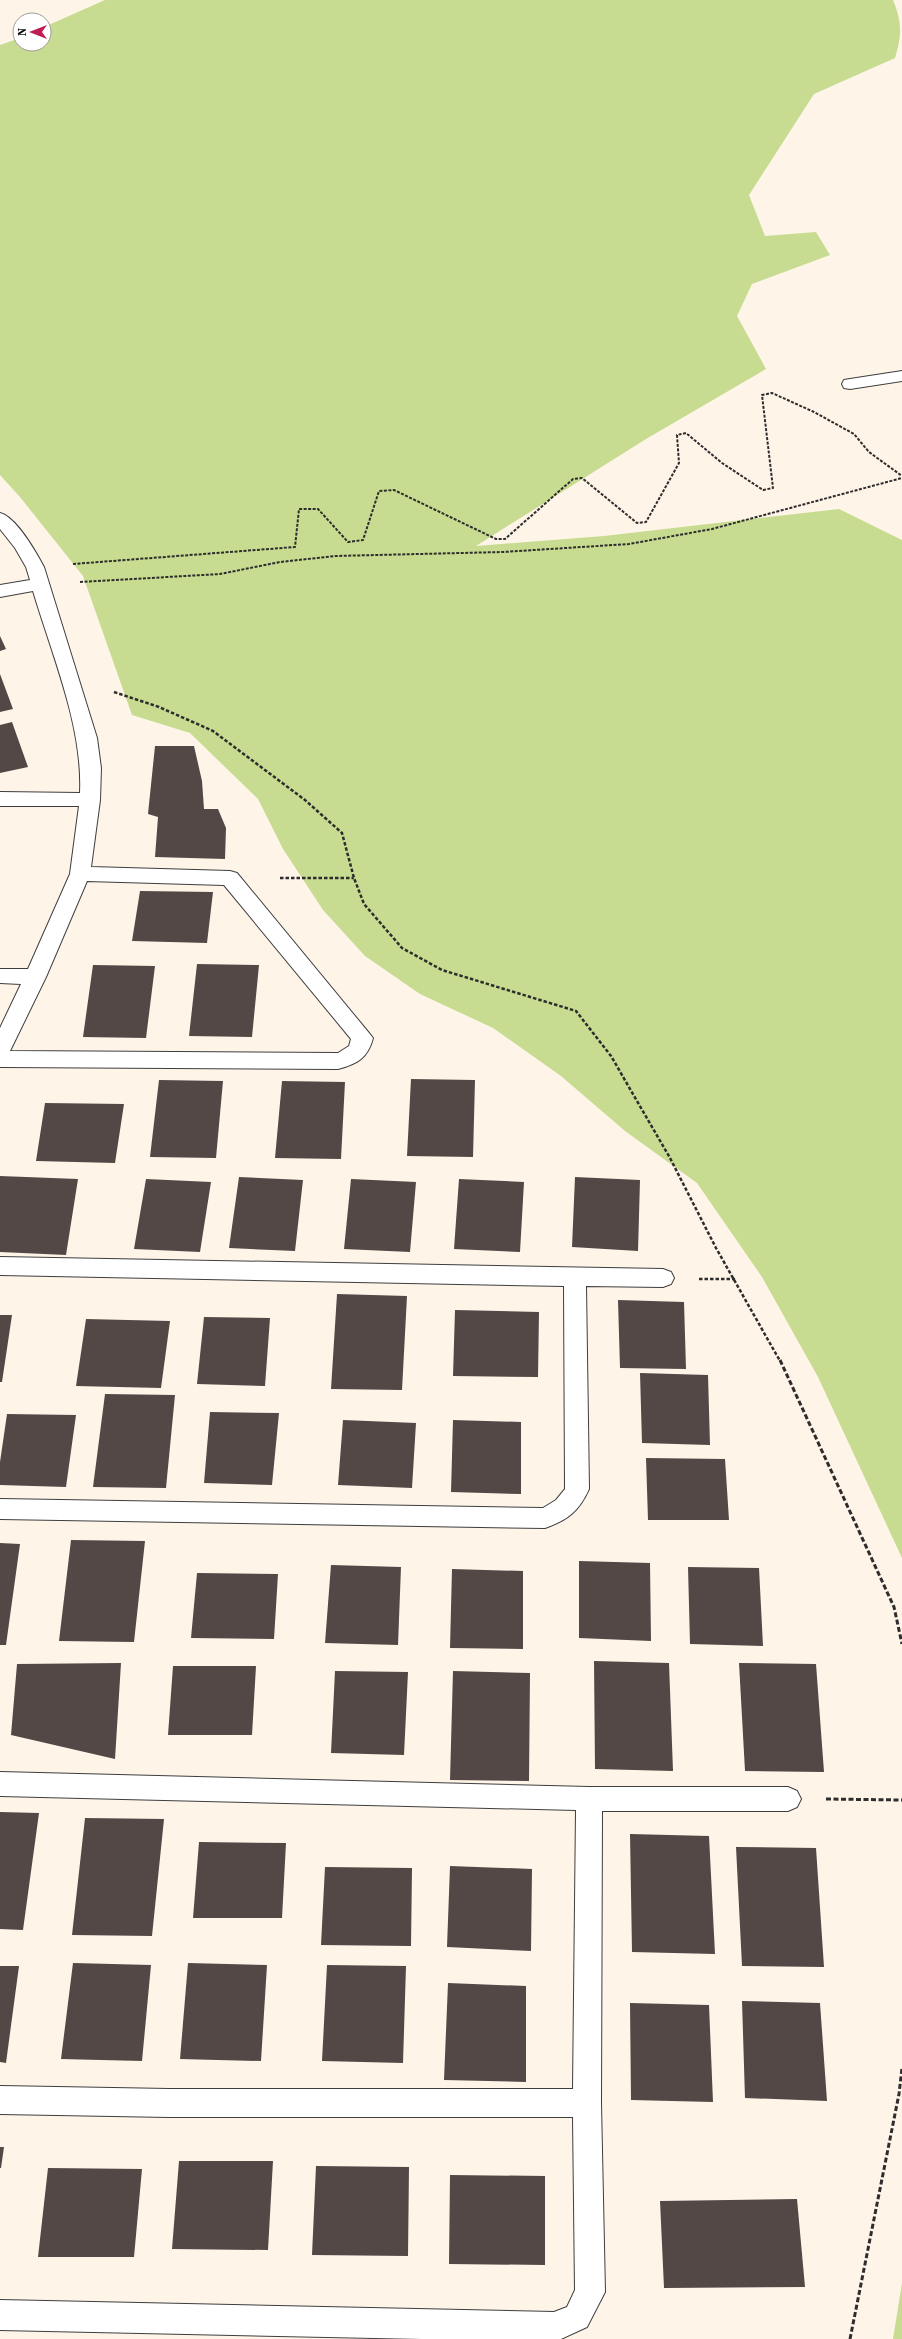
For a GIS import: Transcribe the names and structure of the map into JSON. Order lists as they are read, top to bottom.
{
  "north": "left"
}
